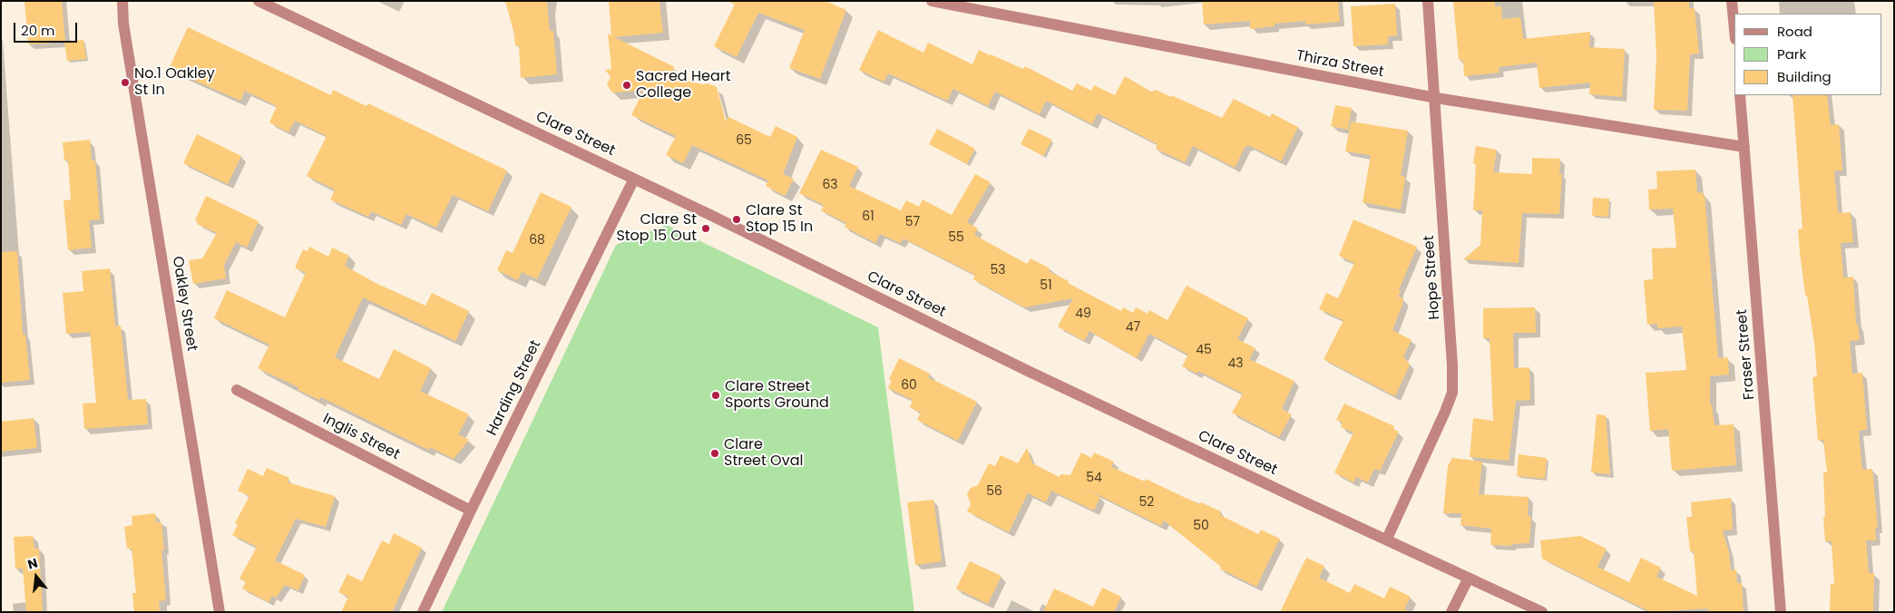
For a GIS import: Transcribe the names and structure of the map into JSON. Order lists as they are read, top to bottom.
{
  "streets": {
    "street": [
      "Thirza Street",
      "Clare Street",
      "Hope Street",
      "Oakley Street",
      "Fraser Street",
      "Harding Street",
      "Inglis Street"
    ]
  },
  "crossings": [
    ["Thirza Street", "Hope Street"],
    ["Thirza Street", "Fraser Street"],
    ["Clare Street", "Hope Street"],
    ["Clare Street", "Harding Street"],
    ["Harding Street", "Inglis Street"]
  ],
  "places": [
    "No.1 Oakley St In",
    "Sacred Heart College",
    "Clare St Stop 15 In",
    "Clare St Stop 15 Out",
    "Clare Street Sports Ground",
    "Clare Street Oval"
  ],
  "house_numbers": [
    "65",
    "63",
    "61",
    "57",
    "55",
    "68",
    "53",
    "51",
    "49",
    "47",
    "45",
    "43",
    "60",
    "54",
    "56",
    "52",
    "50"
  ],
  "legend": ["Road", "Park", "Building"],
  "scale_bar": "20 m",
  "north": "top"
}
